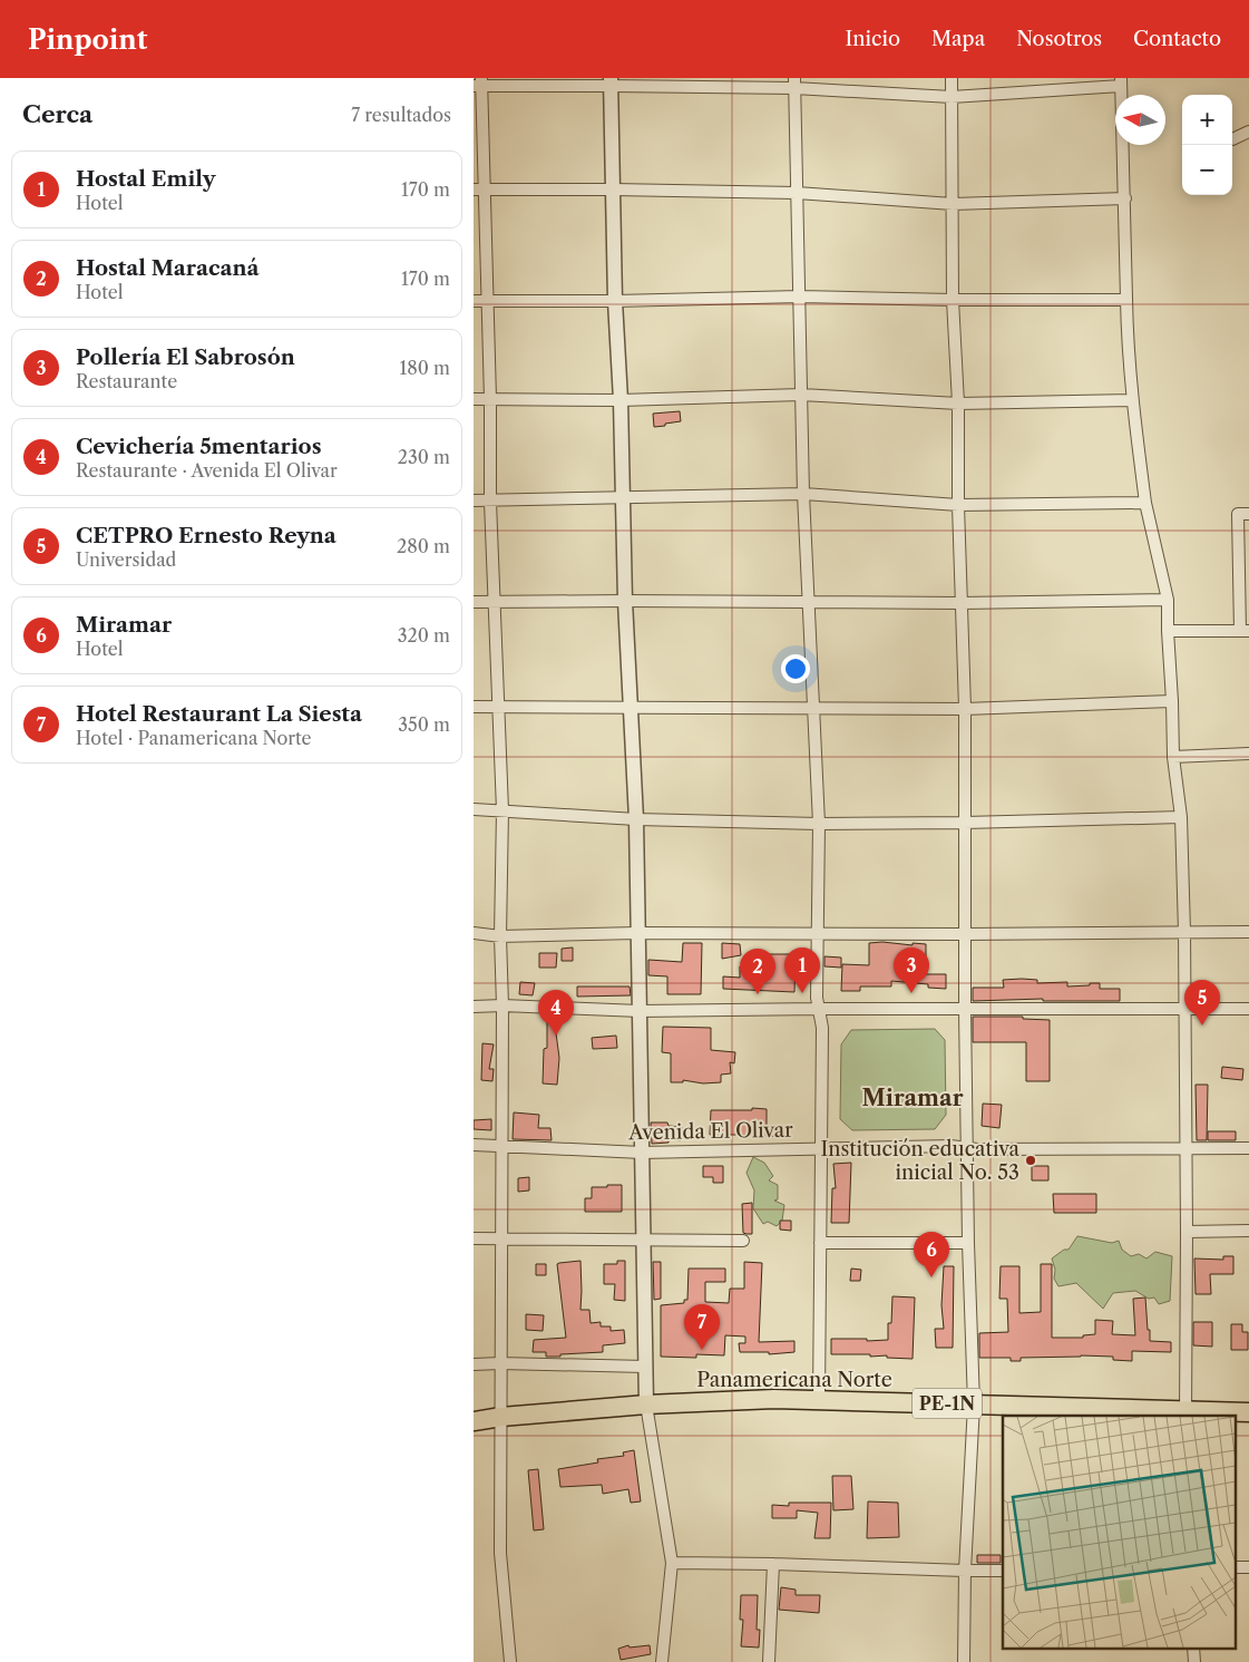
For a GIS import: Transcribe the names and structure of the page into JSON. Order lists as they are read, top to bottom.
{
  "streets": {
    "highway": ["Panamericana Norte", "PE-1N"],
    "street": ["Avenida El Olivar"]
  },
  "districts": ["Miramar"],
  "places": ["Institución educativa inicial No. 53"],
  "north": "left",
  "page": {
    "header": "Pinpoint",
    "nav": [
      "Inicio",
      "Mapa",
      "Nosotros",
      "Contacto"
    ],
    "heading": ["Cerca", "7 resultados"],
    "map_buttons": ["+", "−"],
    "list": [
      {
        "mark": "1",
        "name": "Hostal Emily",
        "note": "Hotel",
        "value": "170 m"
      },
      {
        "mark": "2",
        "name": "Hostal Maracaná",
        "note": "Hotel",
        "value": "170 m"
      },
      {
        "mark": "3",
        "name": "Pollería El Sabrosón",
        "note": "Restaurante",
        "value": "180 m"
      },
      {
        "mark": "4",
        "name": "Cevichería 5mentarios",
        "note": "Restaurante · Avenida El Olivar",
        "value": "230 m"
      },
      {
        "mark": "5",
        "name": "CETPRO Ernesto Reyna",
        "note": "Universidad",
        "value": "280 m"
      },
      {
        "mark": "6",
        "name": "Miramar",
        "note": "Hotel",
        "value": "320 m"
      },
      {
        "mark": "7",
        "name": "Hotel Restaurant La Siesta",
        "note": "Hotel · Panamericana Norte",
        "value": "350 m"
      }
    ],
    "pins": [
      "1",
      "3",
      "2",
      "5",
      "4",
      "6",
      "7"
    ]
  }
}
